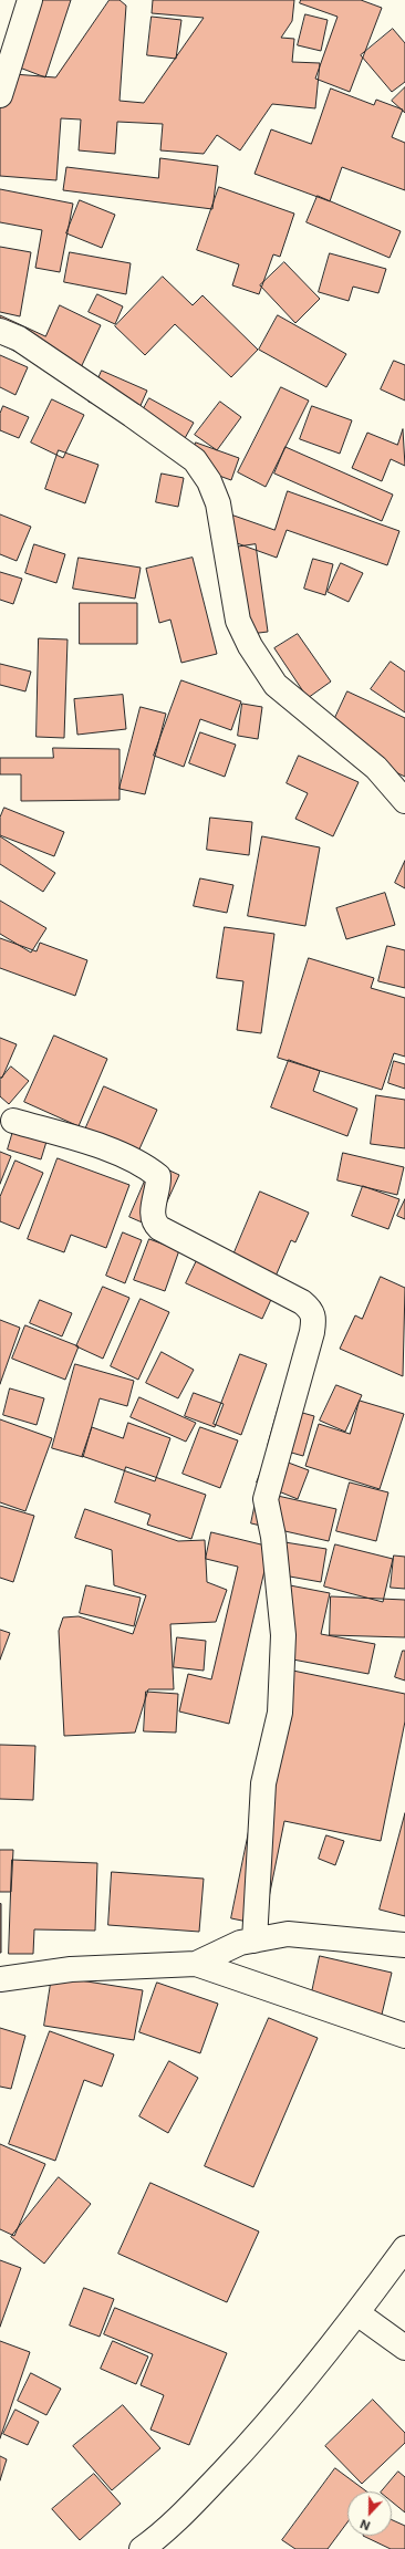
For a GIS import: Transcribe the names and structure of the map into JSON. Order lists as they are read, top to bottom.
{
  "north": "bottom"
}
